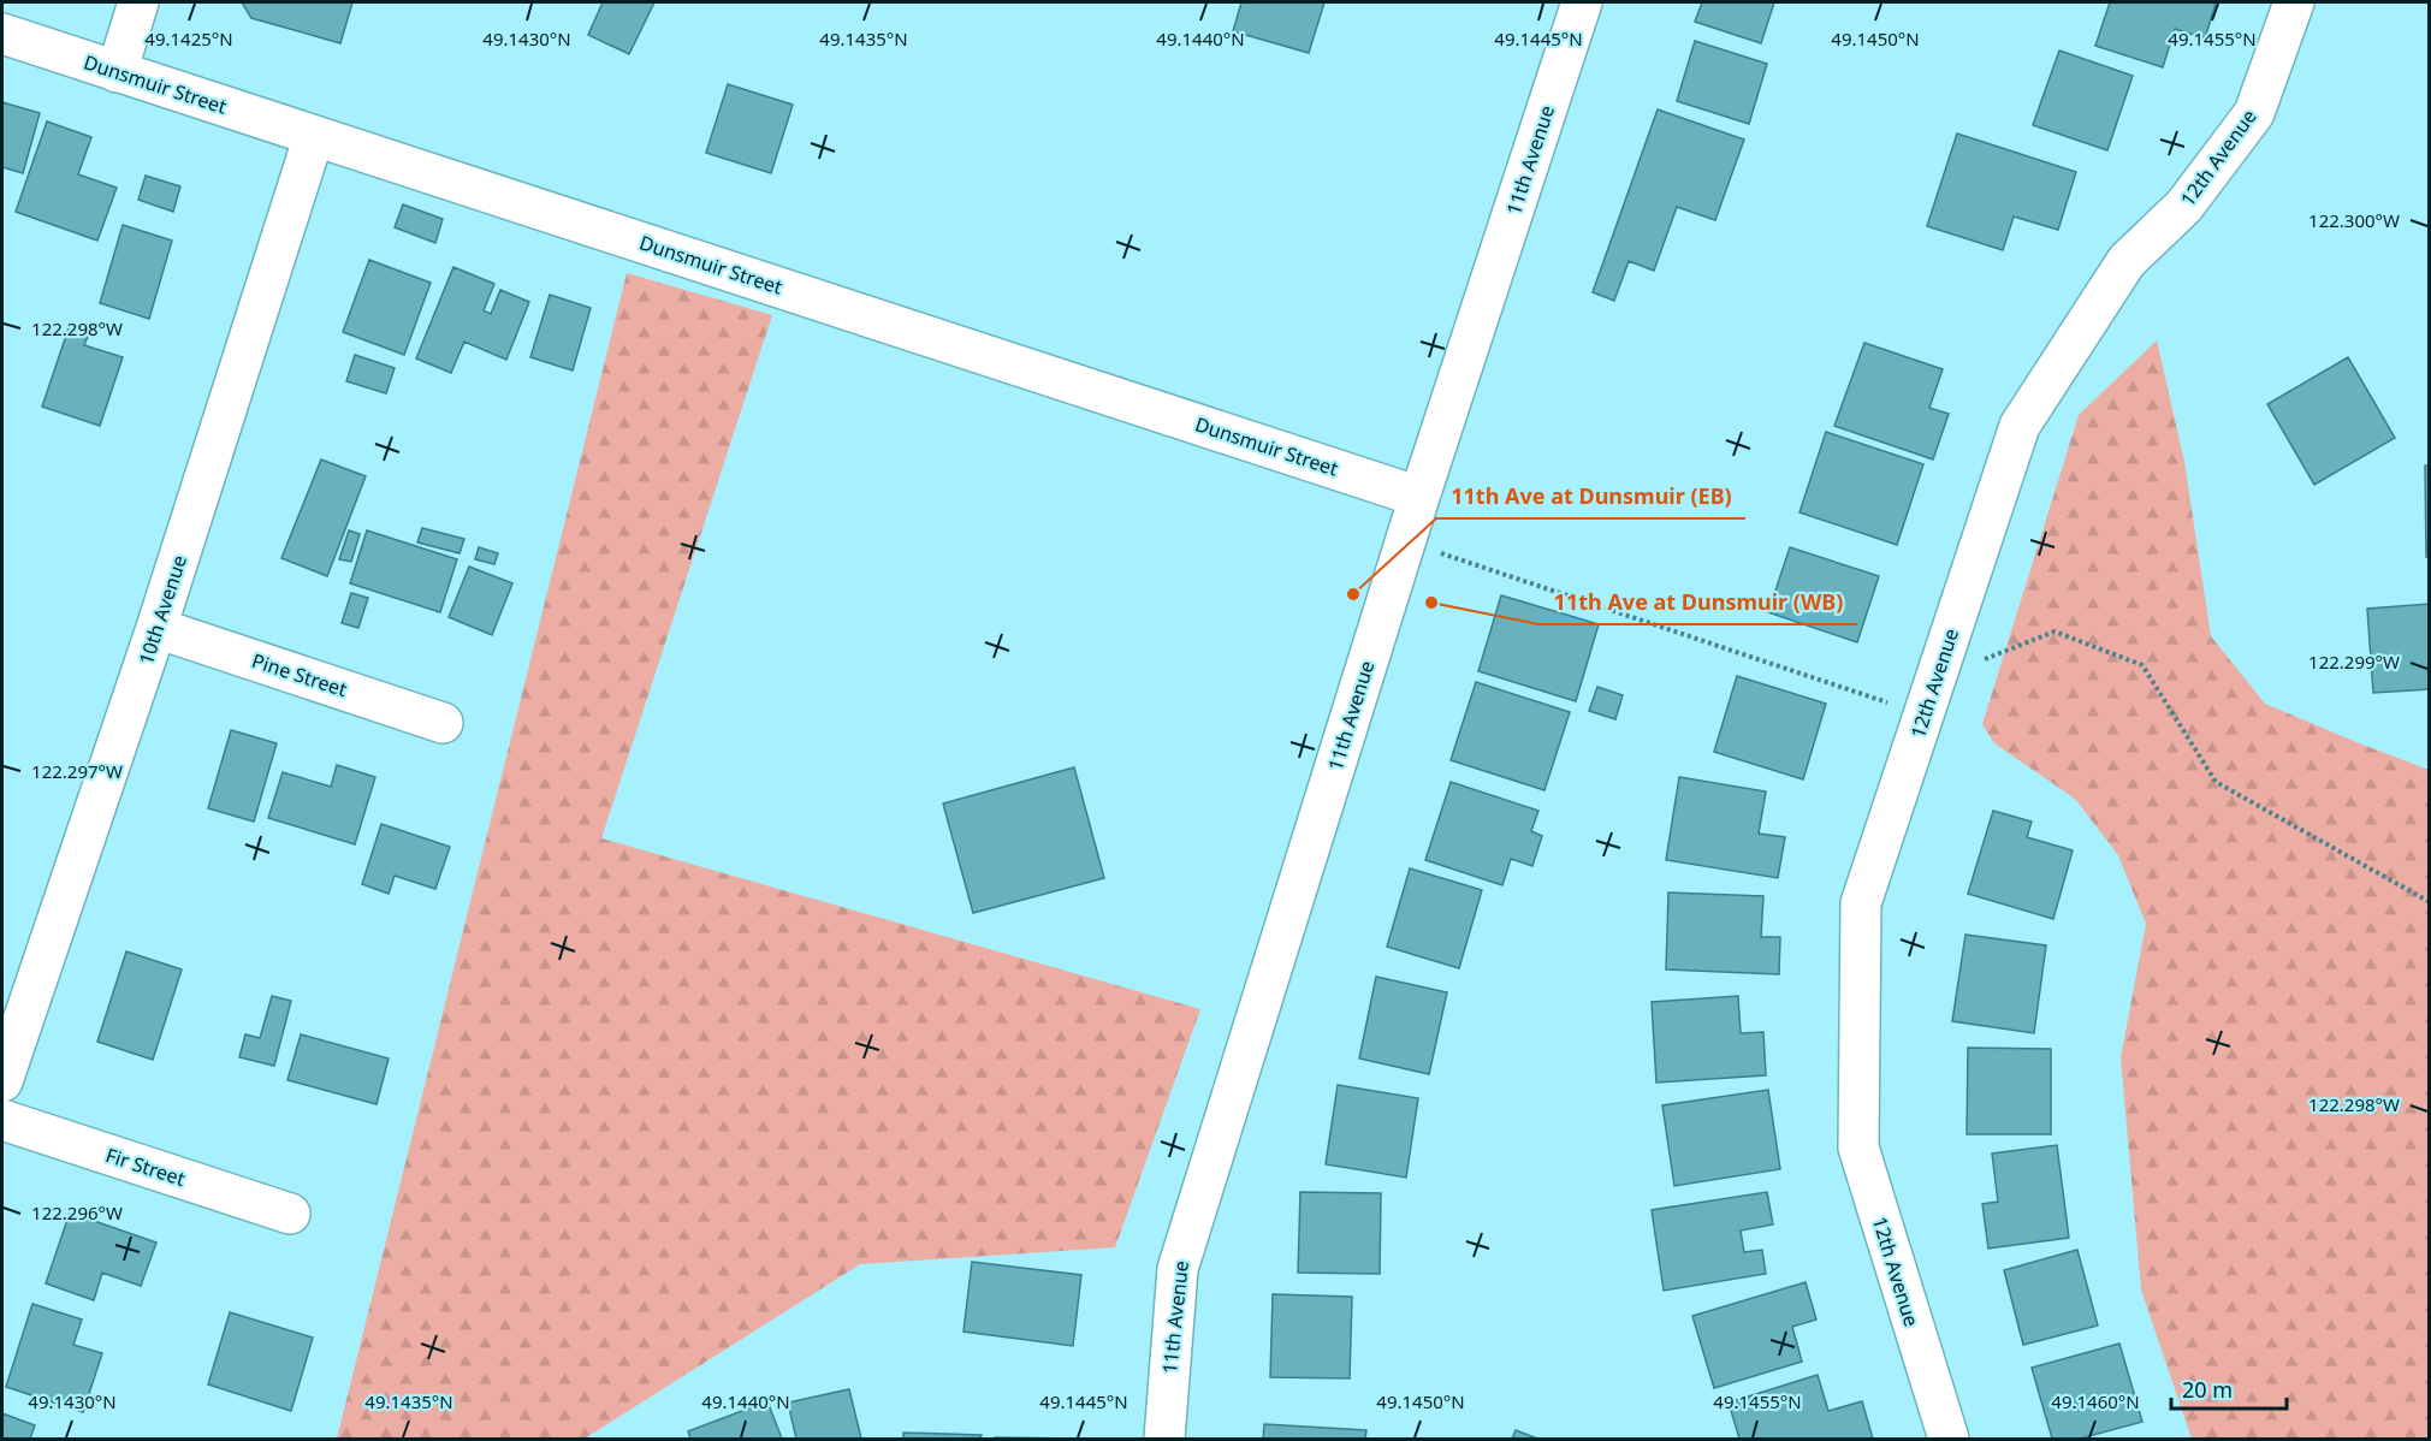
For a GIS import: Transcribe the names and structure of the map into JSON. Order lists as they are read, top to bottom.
{
  "streets": {
    "street": [
      "Dunsmuir Street",
      "12th Avenue",
      "11th Avenue",
      "10th Avenue",
      "Pine Street",
      "Fir Street"
    ]
  },
  "crossings": [
    ["Dunsmuir Street", "11th Avenue"],
    ["Dunsmuir Street", "10th Avenue"],
    ["10th Avenue", "Pine Street"]
  ],
  "places": ["11th Ave at Dunsmuir (EB)", "11th Ave at Dunsmuir (WB)"],
  "scale_bar": "20 m",
  "coordinates": [
    "49.1425°N",
    "49.1430°N",
    "49.1435°N",
    "49.1440°N",
    "49.1445°N",
    "49.1450°N",
    "49.1455°N",
    "122.300°W",
    "122.298°W",
    "122.299°W",
    "122.297°W",
    "122.296°W",
    "49.1460°N"
  ]
}
